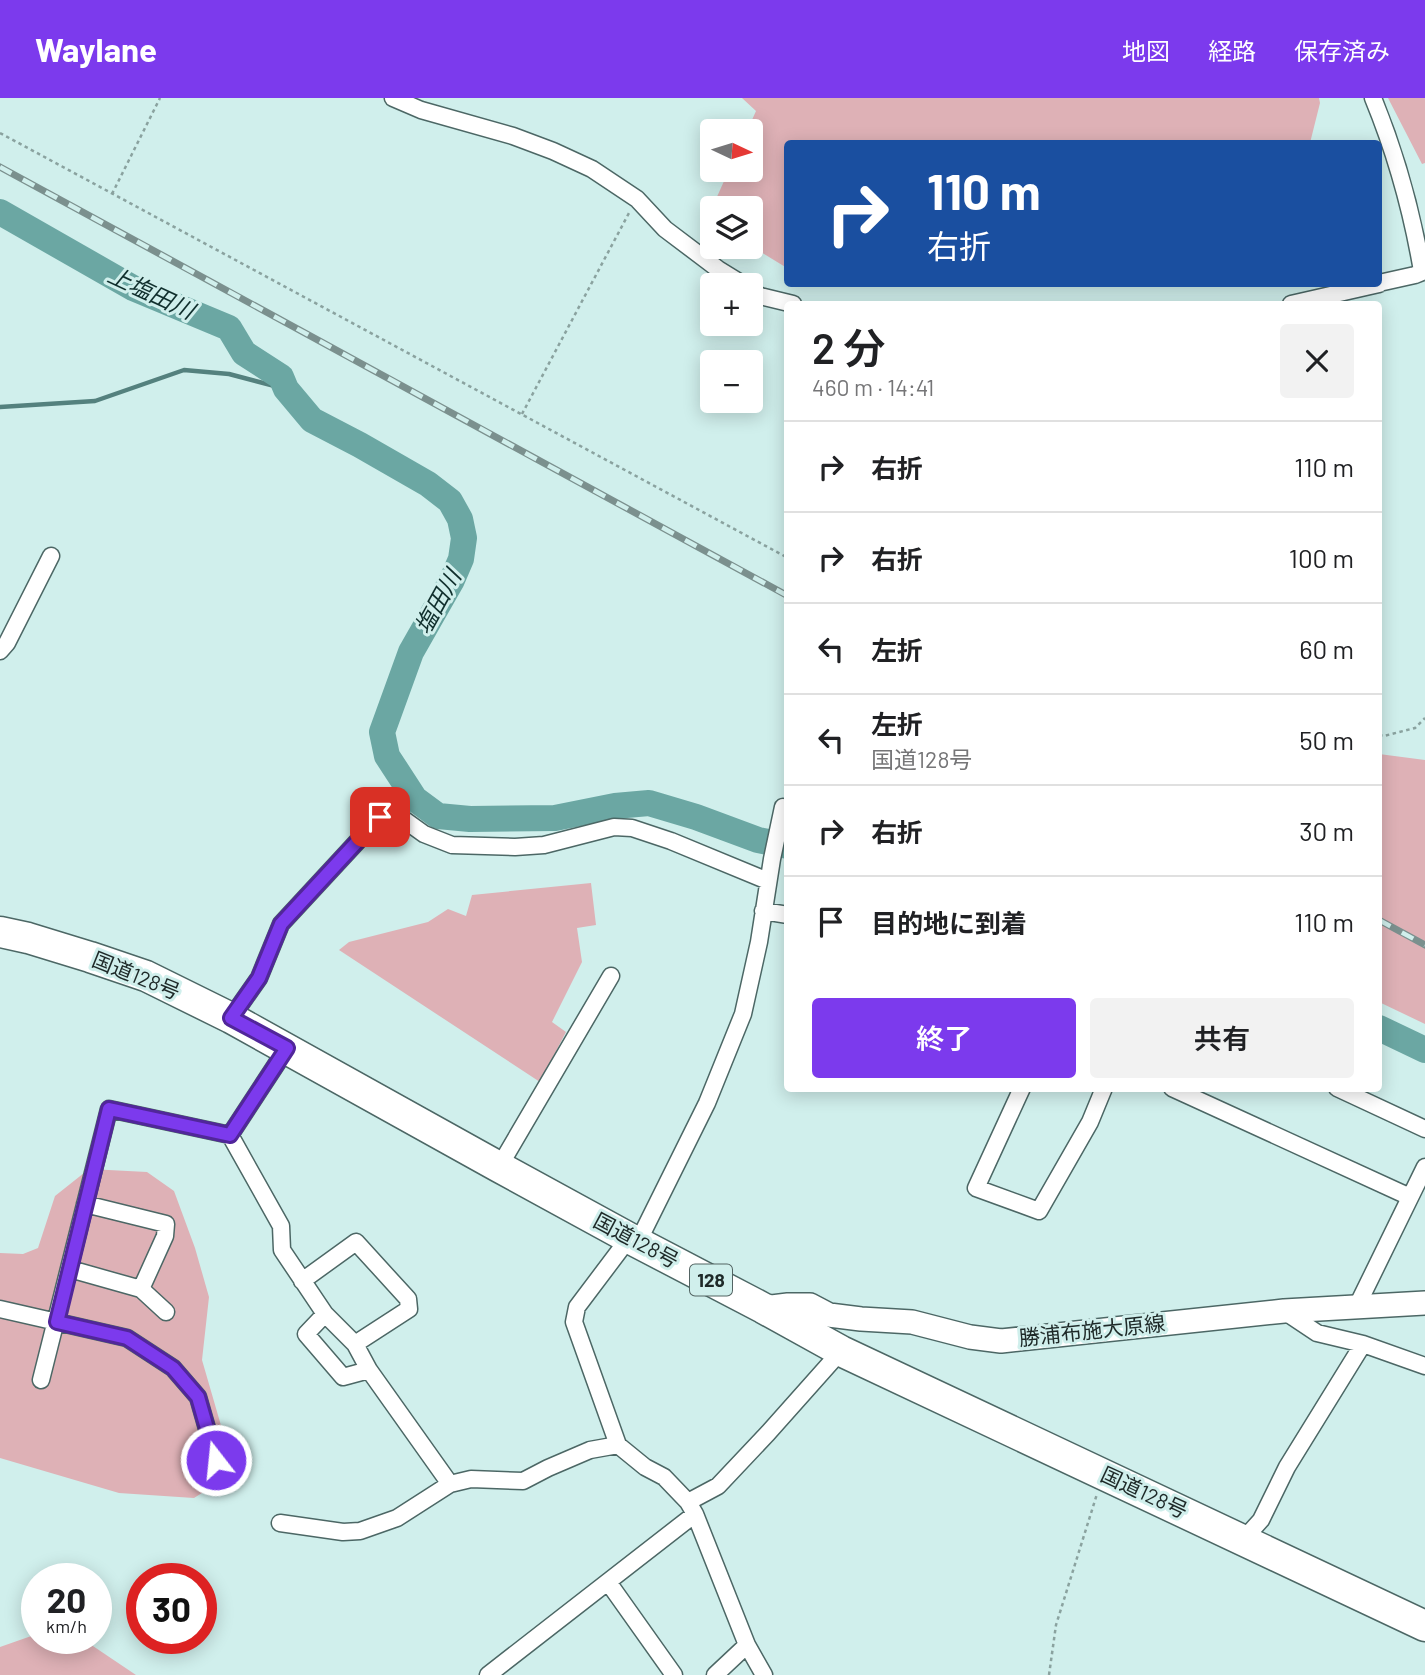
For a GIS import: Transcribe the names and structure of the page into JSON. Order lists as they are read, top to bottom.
{
  "streets": {
    "highway": ["国道128号", "128"],
    "main road": ["勝浦布施大原線"]
  },
  "crossings": [
    ["国道128号", "勝浦布施大原線"]
  ],
  "water": ["上塩田川", "塩田川"],
  "north": "right",
  "page": {
    "header": "Waylane",
    "nav": ["地図", "経路", "保存済み"],
    "map_buttons": ["+", "−"],
    "turn": ["110 m", "右折"],
    "heading": ["2 分", "460 m · 14:41"],
    "list": [
      {
        "name": "右折",
        "value": "110 m"
      },
      {
        "name": "右折",
        "value": "100 m"
      },
      {
        "name": "左折",
        "value": "60 m"
      },
      {
        "name": "左折",
        "note": "国道128号",
        "value": "50 m"
      },
      {
        "name": "右折",
        "value": "30 m"
      },
      {
        "name": "目的地に到着",
        "value": "110 m"
      }
    ],
    "buttons": ["終了", "共有"],
    "speed": "20 km/h",
    "limit": "30"
  }
}
